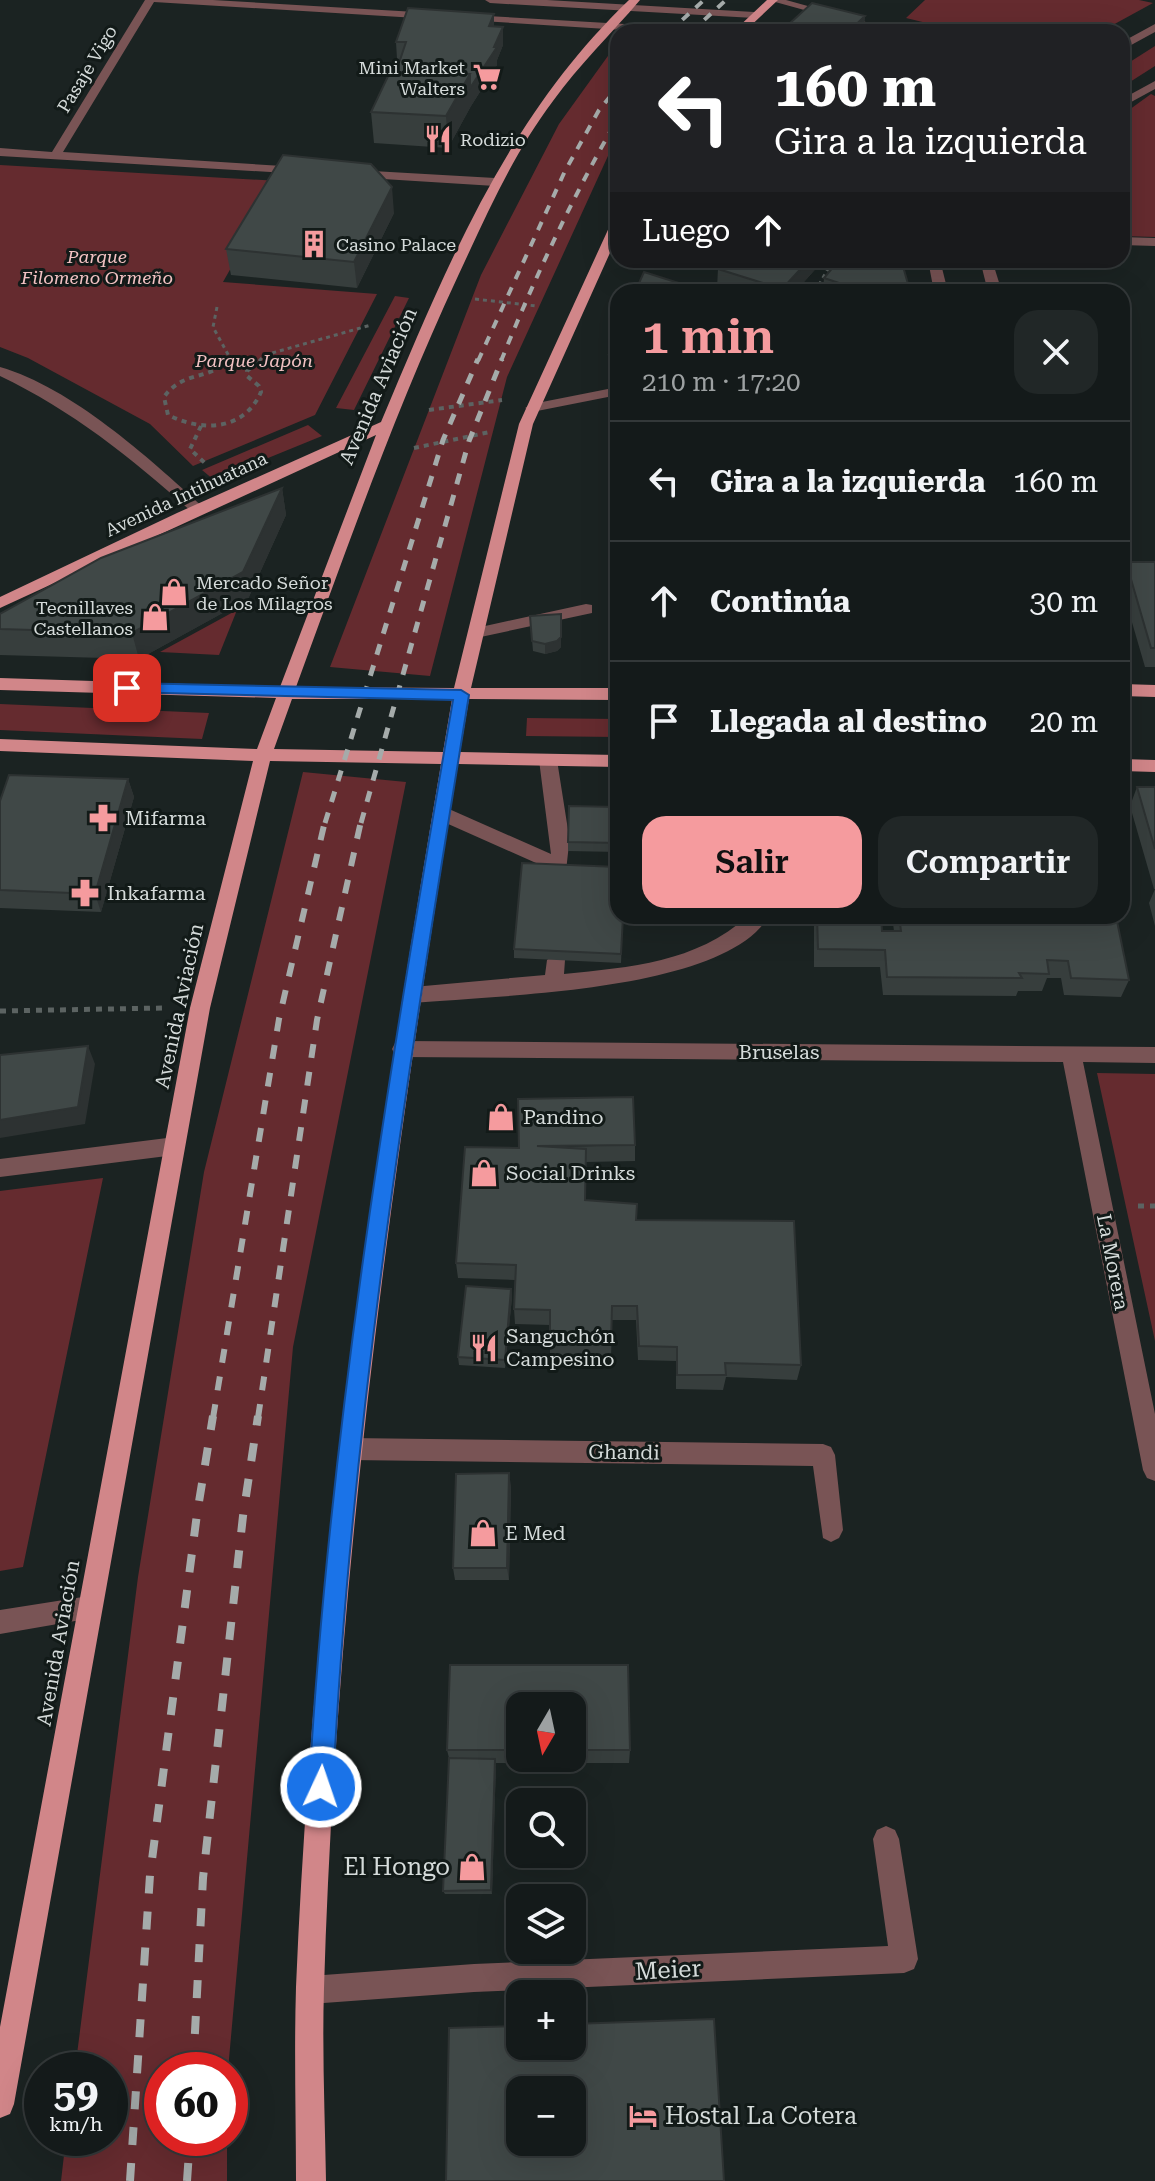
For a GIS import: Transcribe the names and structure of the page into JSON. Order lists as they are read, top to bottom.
{
  "streets": {
    "main road": ["Avenida Aviación", "Avenida Intihuatana"],
    "street": [
      "Pasaje Vigo",
      "Bruselas",
      "La Morera",
      "Ghandi",
      "Meier"
    ]
  },
  "crossings": [
    ["Avenida Aviación", "Avenida Intihuatana"],
    ["Bruselas", "La Morera"]
  ],
  "parks": ["Parque Filomeno Ormeño", "Parque Japón"],
  "places": {
    "supermarket": ["Mini Market Walters"],
    "restaurant": ["Rodizio", "Sanguchón Campesino"],
    "building": ["Casino Palace"],
    "shop": [
      "Mercado Señor de Los Milagros",
      "Tecnillaves Castellanos",
      "Pandino",
      "Social Drinks",
      "E Med",
      "El Hongo"
    ],
    "pharmacy": ["Mifarma", "Inkafarma"],
    "hotel": ["Hostal La Cotera"]
  },
  "north": "bottom",
  "page": {
    "turn": ["160 m", "Gira a la izquierda"],
    "then": "Luego",
    "heading": ["1 min", "210 m · 17:20"],
    "list": [
      {
        "name": "Gira a la izquierda",
        "value": "160 m"
      },
      {
        "name": "Continúa",
        "value": "30 m"
      },
      {
        "name": "Llegada al destino",
        "value": "20 m"
      }
    ],
    "buttons": ["Salir", "Compartir"],
    "map_buttons": ["+", "−"],
    "speed": "59 km/h",
    "limit": "60"
  }
}
